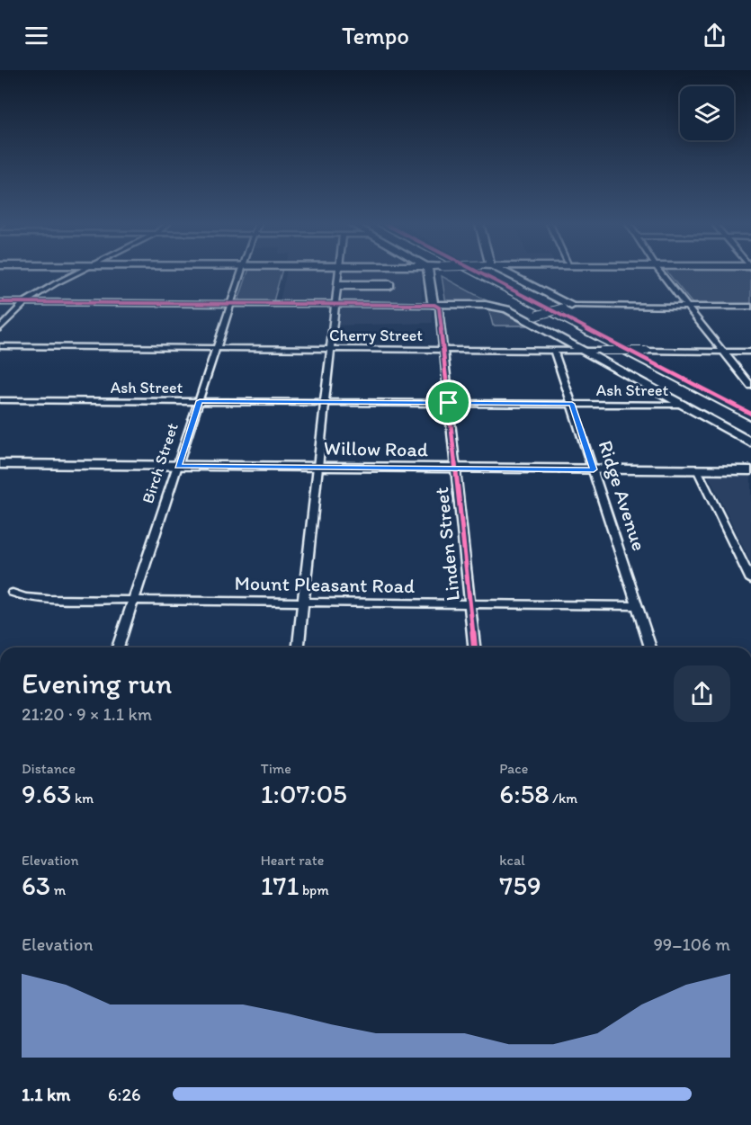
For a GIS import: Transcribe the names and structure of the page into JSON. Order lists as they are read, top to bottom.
{
  "streets": {
    "main road": ["Willow Road"],
    "street": [
      "Cherry Street",
      "Ash Street",
      "Birch Street",
      "Ridge Avenue",
      "Linden Street",
      "Mount Pleasant Road"
    ]
  },
  "crossings": [
    ["Cherry Street", "Birch Street"],
    ["Cherry Street", "Ridge Avenue"],
    ["Cherry Street", "Linden Street"],
    ["Ash Street", "Birch Street"],
    ["Ash Street", "Ridge Avenue"],
    ["Ash Street", "Linden Street"],
    ["Willow Road", "Birch Street"],
    ["Willow Road", "Ridge Avenue"],
    ["Willow Road", "Linden Street"],
    ["Birch Street", "Mount Pleasant Road"],
    ["Ridge Avenue", "Mount Pleasant Road"],
    ["Linden Street", "Mount Pleasant Road"]
  ],
  "page": {
    "header": "Tempo",
    "heading": ["Evening run", "21:20 · 9 × 1.1 km"],
    "stats": [
      ["Distance", "9.63 km"],
      ["Time", "1:07:05"],
      ["Pace", "6:58 /km"],
      ["Elevation", "63 m"],
      ["Heart rate", "171 bpm"],
      ["kcal", "759"]
    ],
    "chart": ["Elevation", "99–106 m"],
    "list": [
      {
        "name": "1.1 km",
        "note": "6:26"
      }
    ]
  }
}
